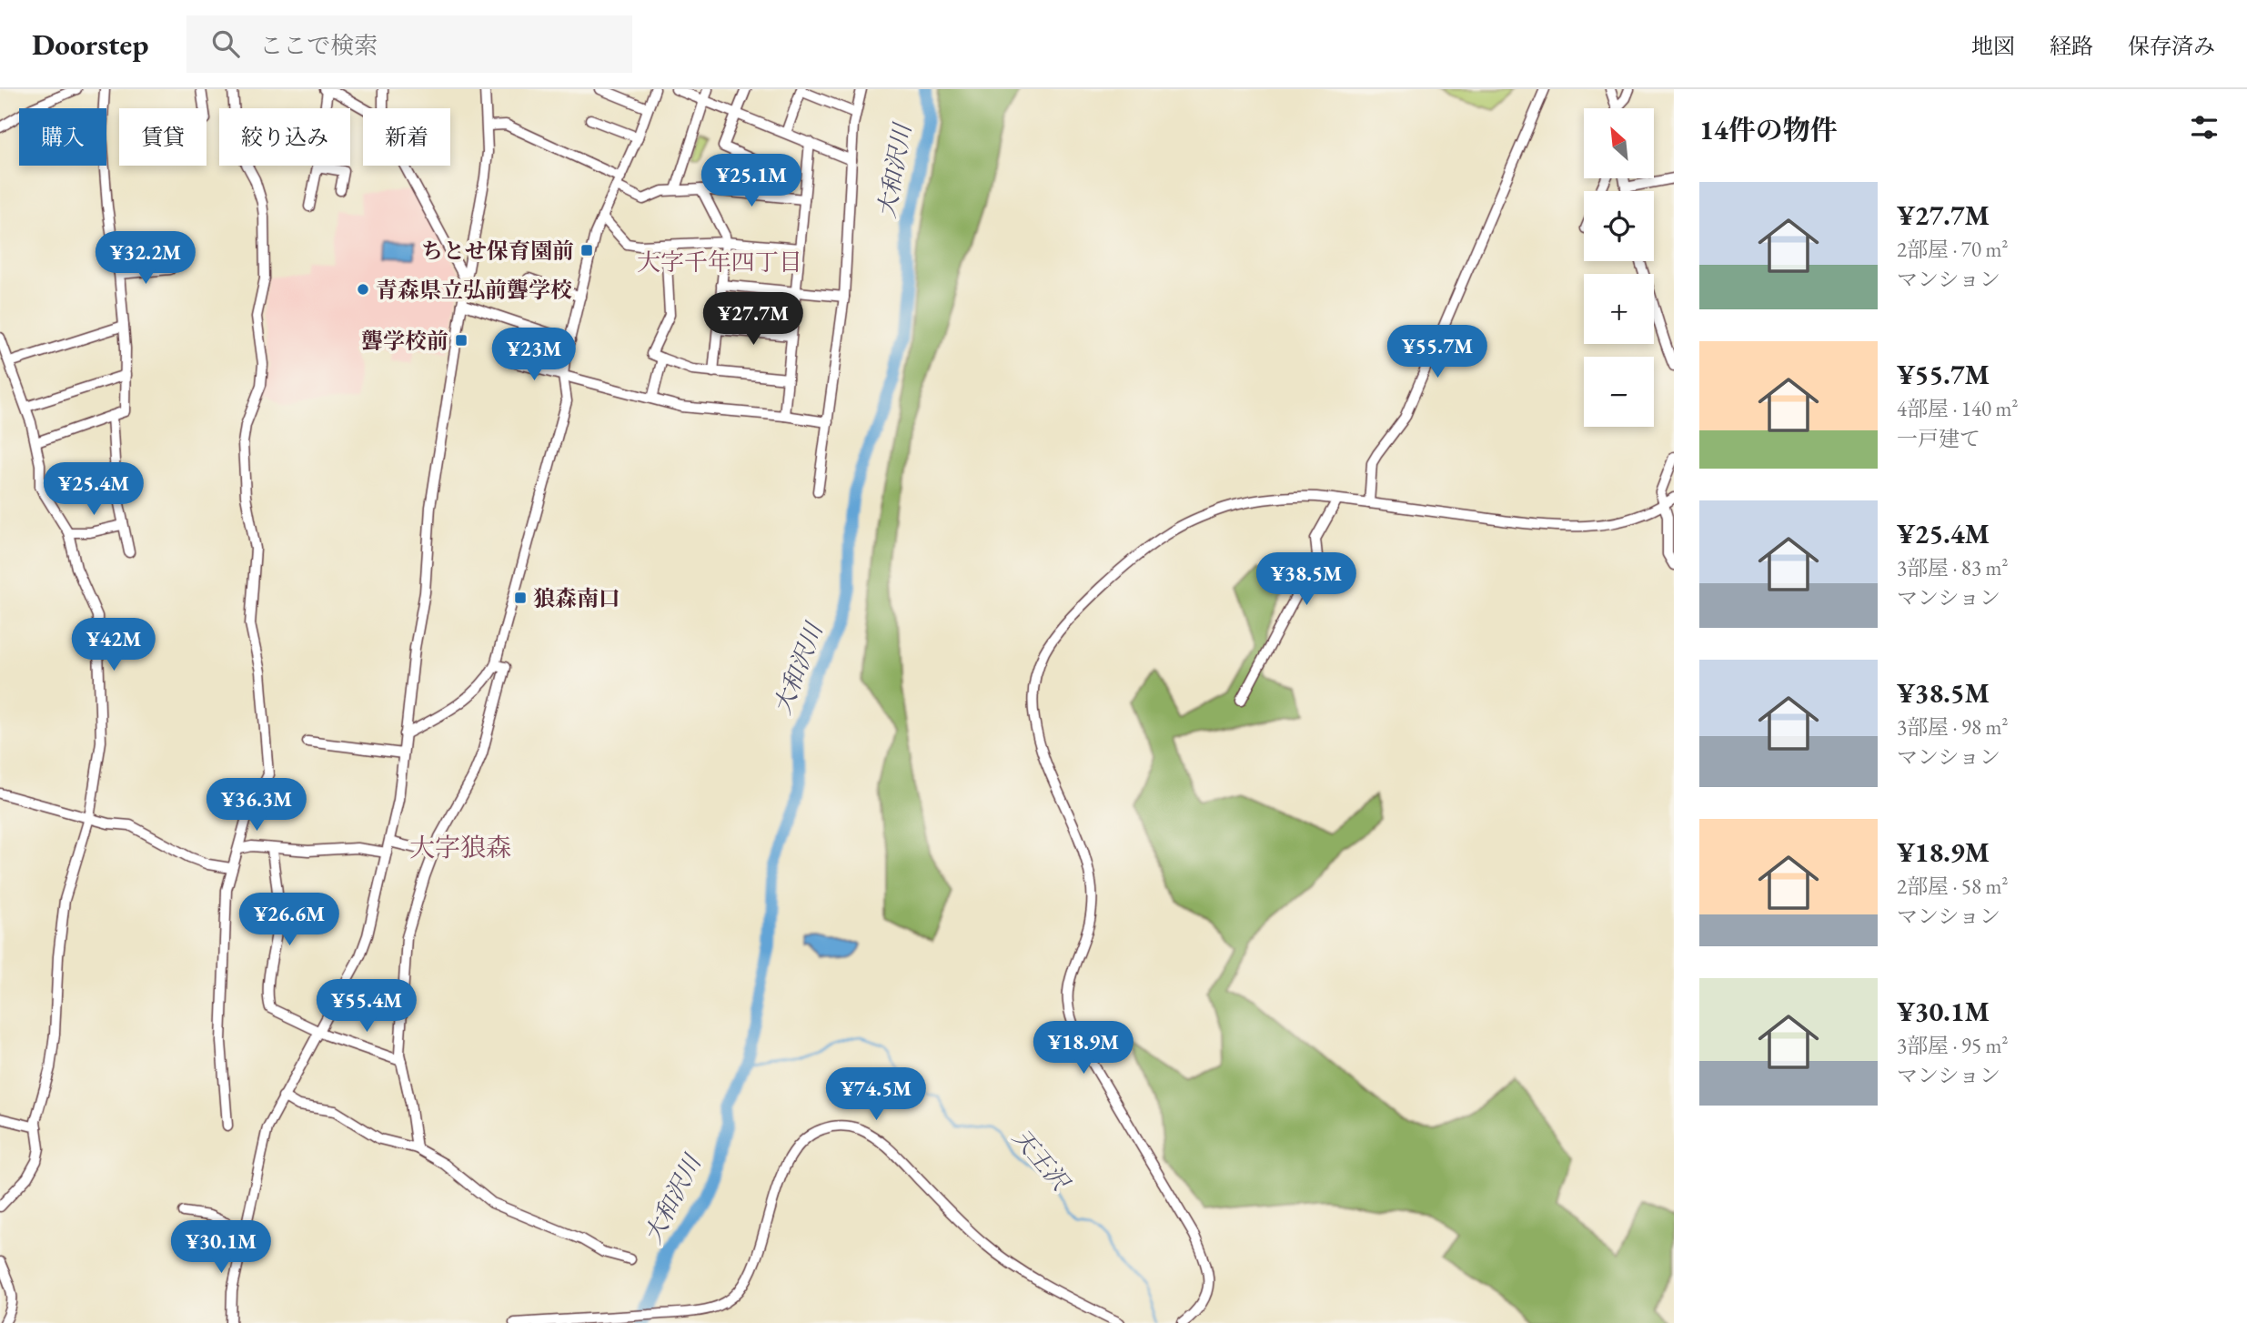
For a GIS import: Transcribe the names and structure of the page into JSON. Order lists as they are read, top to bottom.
{
  "districts": ["大字千年四丁目", "大字狼森"],
  "water": ["大和沢川", "天王沢"],
  "places": {
    "transit": ["ちとせ保育園前", "聾学校前", "狼森南口"],
    "other": ["青森県立弘前聾学校"]
  },
  "north": "top left",
  "page": {
    "header": "Doorstep",
    "search": "ここで検索",
    "nav": ["地図", "経路", "保存済み"],
    "heading": "14件の物件",
    "map_buttons": ["+", "−"],
    "chip": [
      "購入",
      "賃貸",
      "絞り込み",
      "新着"
    ],
    "price": [
      "¥25.1M",
      "¥32.2M",
      "¥27.7M",
      "¥55.7M",
      "¥23M",
      "¥25.4M",
      "¥38.5M",
      "¥42M",
      "¥36.3M",
      "¥26.6M",
      "¥55.4M",
      "¥18.9M",
      "¥74.5M",
      "¥30.1M"
    ],
    "list": [
      {
        "name": "¥27.7M",
        "note": "2部屋 · 70 m² · マンション"
      },
      {
        "name": "¥55.7M",
        "note": "4部屋 · 140 m² · 一戸建て"
      },
      {
        "name": "¥25.4M",
        "note": "3部屋 · 83 m² · マンション"
      },
      {
        "name": "¥38.5M",
        "note": "3部屋 · 98 m² · マンション"
      },
      {
        "name": "¥18.9M",
        "note": "2部屋 · 58 m² · マンション"
      },
      {
        "name": "¥30.1M",
        "note": "3部屋 · 95 m² · マンション"
      }
    ]
  }
}
